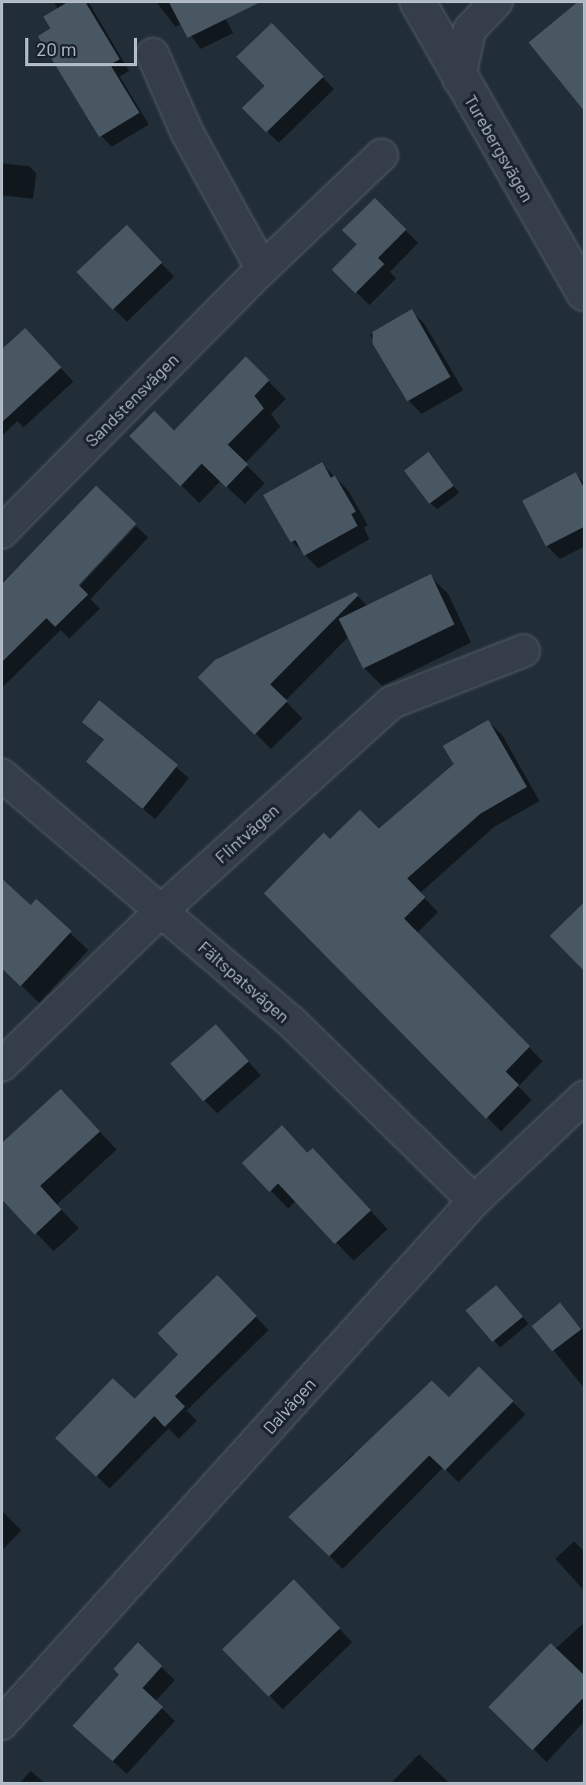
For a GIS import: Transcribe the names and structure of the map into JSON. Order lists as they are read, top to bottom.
{
  "streets": {
    "street": [
      "Turebergsvägen",
      "Sandstensvägen",
      "Flintvägen",
      "Fältspatsvägen",
      "Dalvägen"
    ]
  },
  "crossings": [
    ["Flintvägen", "Fältspatsvägen"],
    ["Fältspatsvägen", "Dalvägen"]
  ],
  "scale_bar": "20 m"
}
